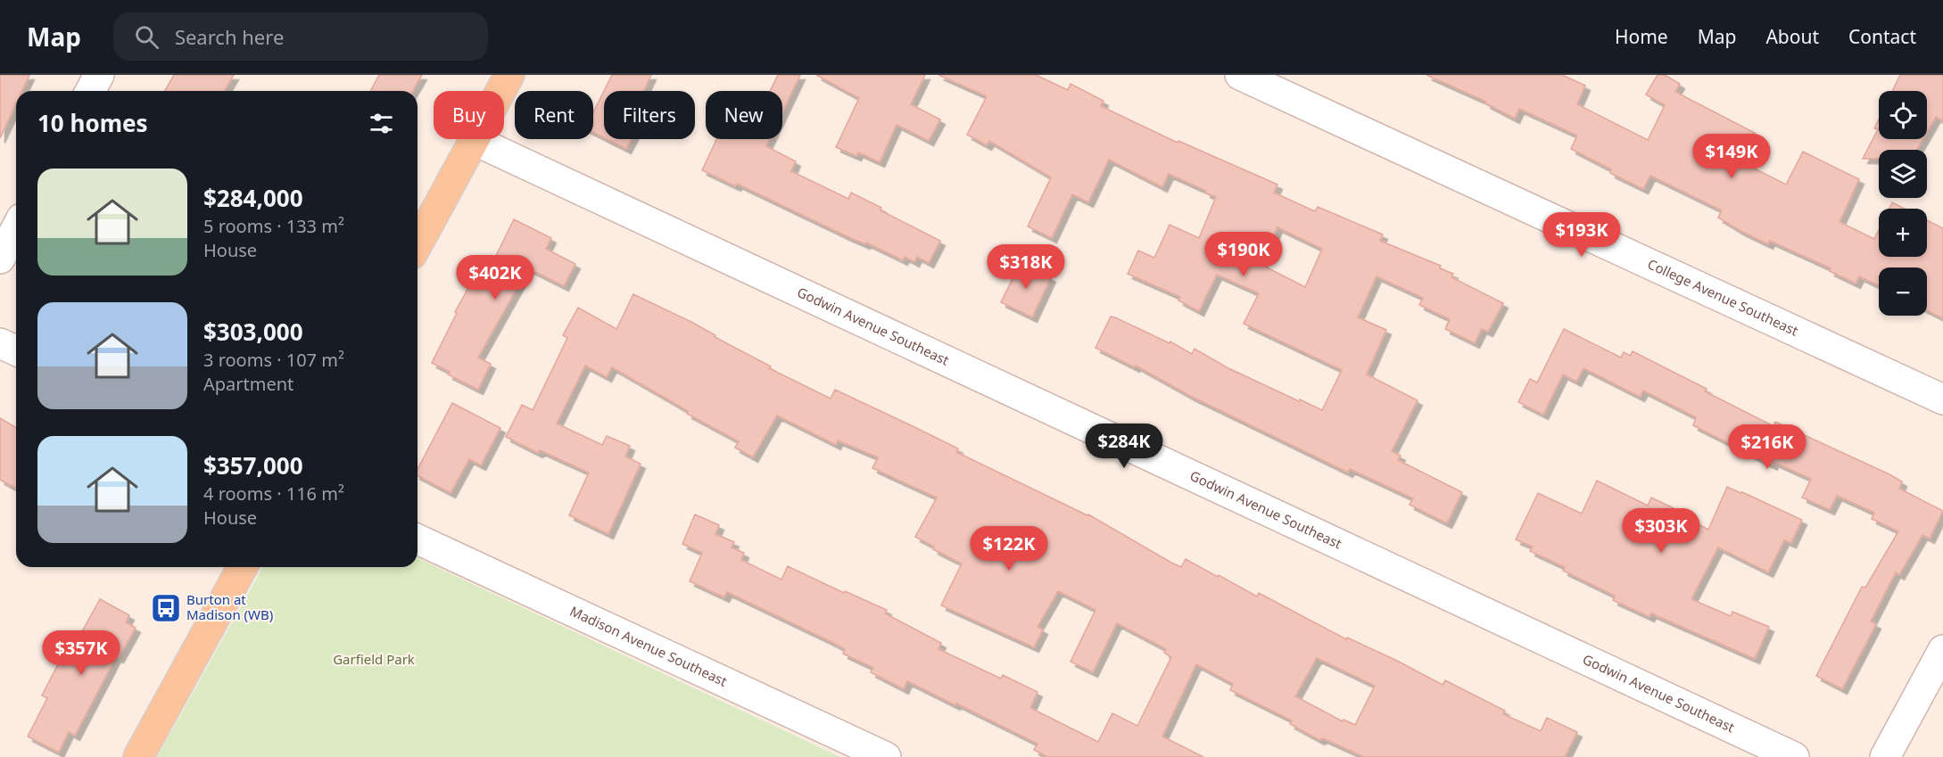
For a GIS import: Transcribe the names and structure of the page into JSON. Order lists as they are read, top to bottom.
{
  "streets": {
    "street": ["College Avenue Southeast", "Godwin Avenue Southeast", "Madison Avenue Southeast"]
  },
  "parks": ["Garfield Park"],
  "places": {
    "bus stop": ["Burton at Madison (WB)"]
  },
  "page": {
    "header": "Map",
    "search": "Search here",
    "nav": [
      "Home",
      "Map",
      "About",
      "Contact"
    ],
    "map_buttons": ["+", "−"],
    "chip": [
      "Buy",
      "Rent",
      "Filters",
      "New"
    ],
    "heading": "10 homes",
    "price": [
      "$149K",
      "$193K",
      "$190K",
      "$318K",
      "$402K",
      "$284K",
      "$216K",
      "$303K",
      "$122K",
      "$357K"
    ],
    "list": [
      {
        "name": "$284,000",
        "note": "5 rooms · 133 m² · House"
      },
      {
        "name": "$303,000",
        "note": "3 rooms · 107 m² · Apartment"
      },
      {
        "name": "$357,000",
        "note": "4 rooms · 116 m² · House"
      }
    ]
  }
}
